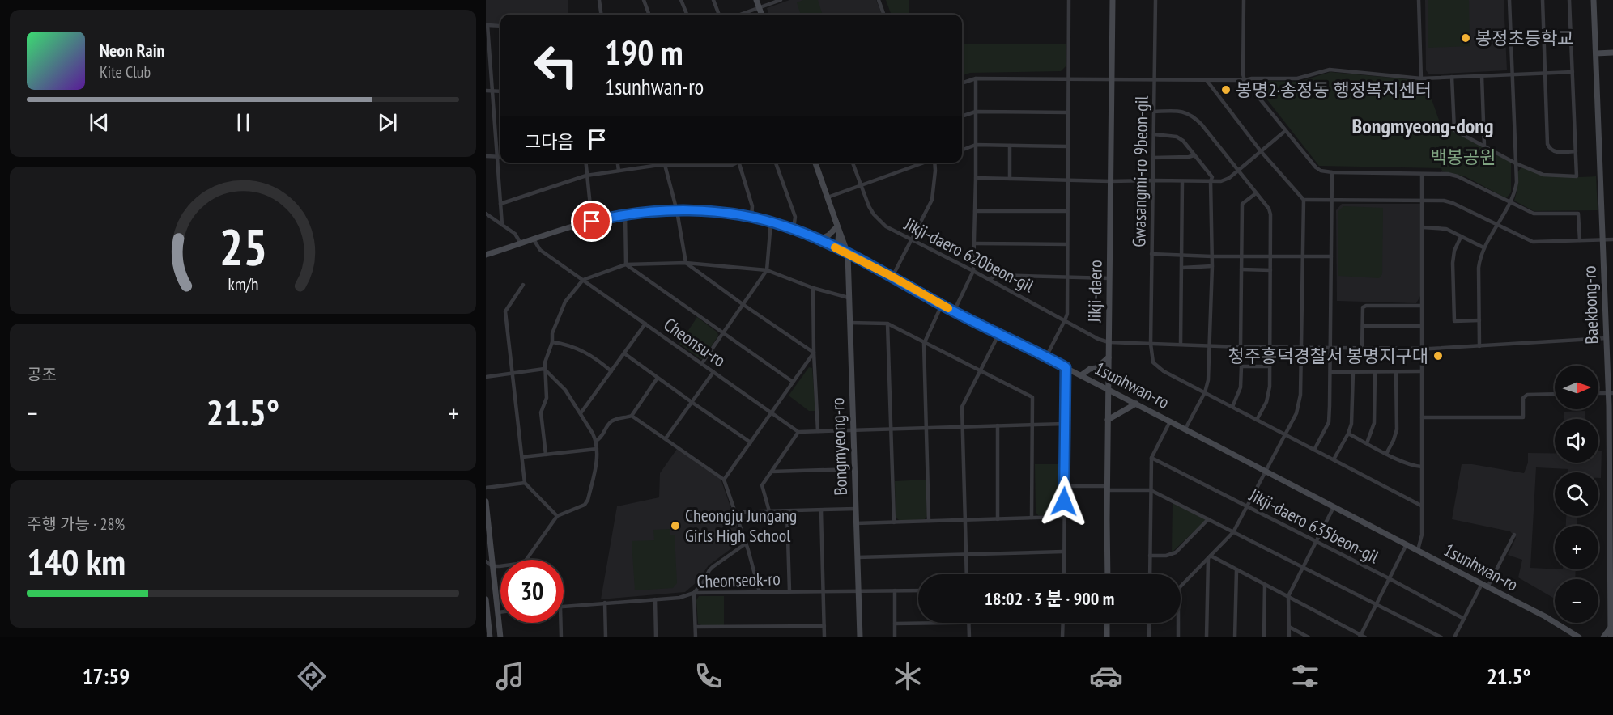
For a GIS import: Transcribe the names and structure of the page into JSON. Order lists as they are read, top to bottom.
{
  "streets": {
    "street": [
      "Gwasangmi-ro 9beon-gil",
      "Jikji-daero 620beon-gil",
      "Jikji-daero",
      "Baekbong-ro",
      "Cheonsu-ro",
      "1sunhwan-ro",
      "Bongmyeong-ro",
      "Jikji-daero 635beon-gil",
      "Cheonseok-ro"
    ]
  },
  "crossings": [
    ["Jikji-daero 620beon-gil", "Jikji-daero"],
    ["Jikji-daero", "1sunhwan-ro"],
    ["Cheonsu-ro", "1sunhwan-ro"],
    ["1sunhwan-ro", "Bongmyeong-ro"],
    ["Bongmyeong-ro", "Cheonseok-ro"]
  ],
  "districts": ["Bongmyeong-dong"],
  "parks": ["백봉공원"],
  "places": [
    "봉정초등학교",
    "봉명2·송정동 행정복지센터",
    "청주흥덕경찰서 봉명지구대",
    "Cheongju Jungang Girls High School"
  ],
  "north": "right",
  "page": {
    "turn": ["190 m", "1sunhwan-ro"],
    "song": ["Neon Rain", "Kite Club"],
    "then": "그다음",
    "tile": [
      "공조",
      ["주행 가능 · 28%", "140 km"]
    ],
    "map_buttons": ["+", "−"],
    "heat": ["−", "21.5°", "+"],
    "limit": "30",
    "trip": "18:02 · 3 분 · 900 m",
    "tabs": ["17:59", "21.5°"],
    "gauge": ["25", "km/h"]
  }
}
